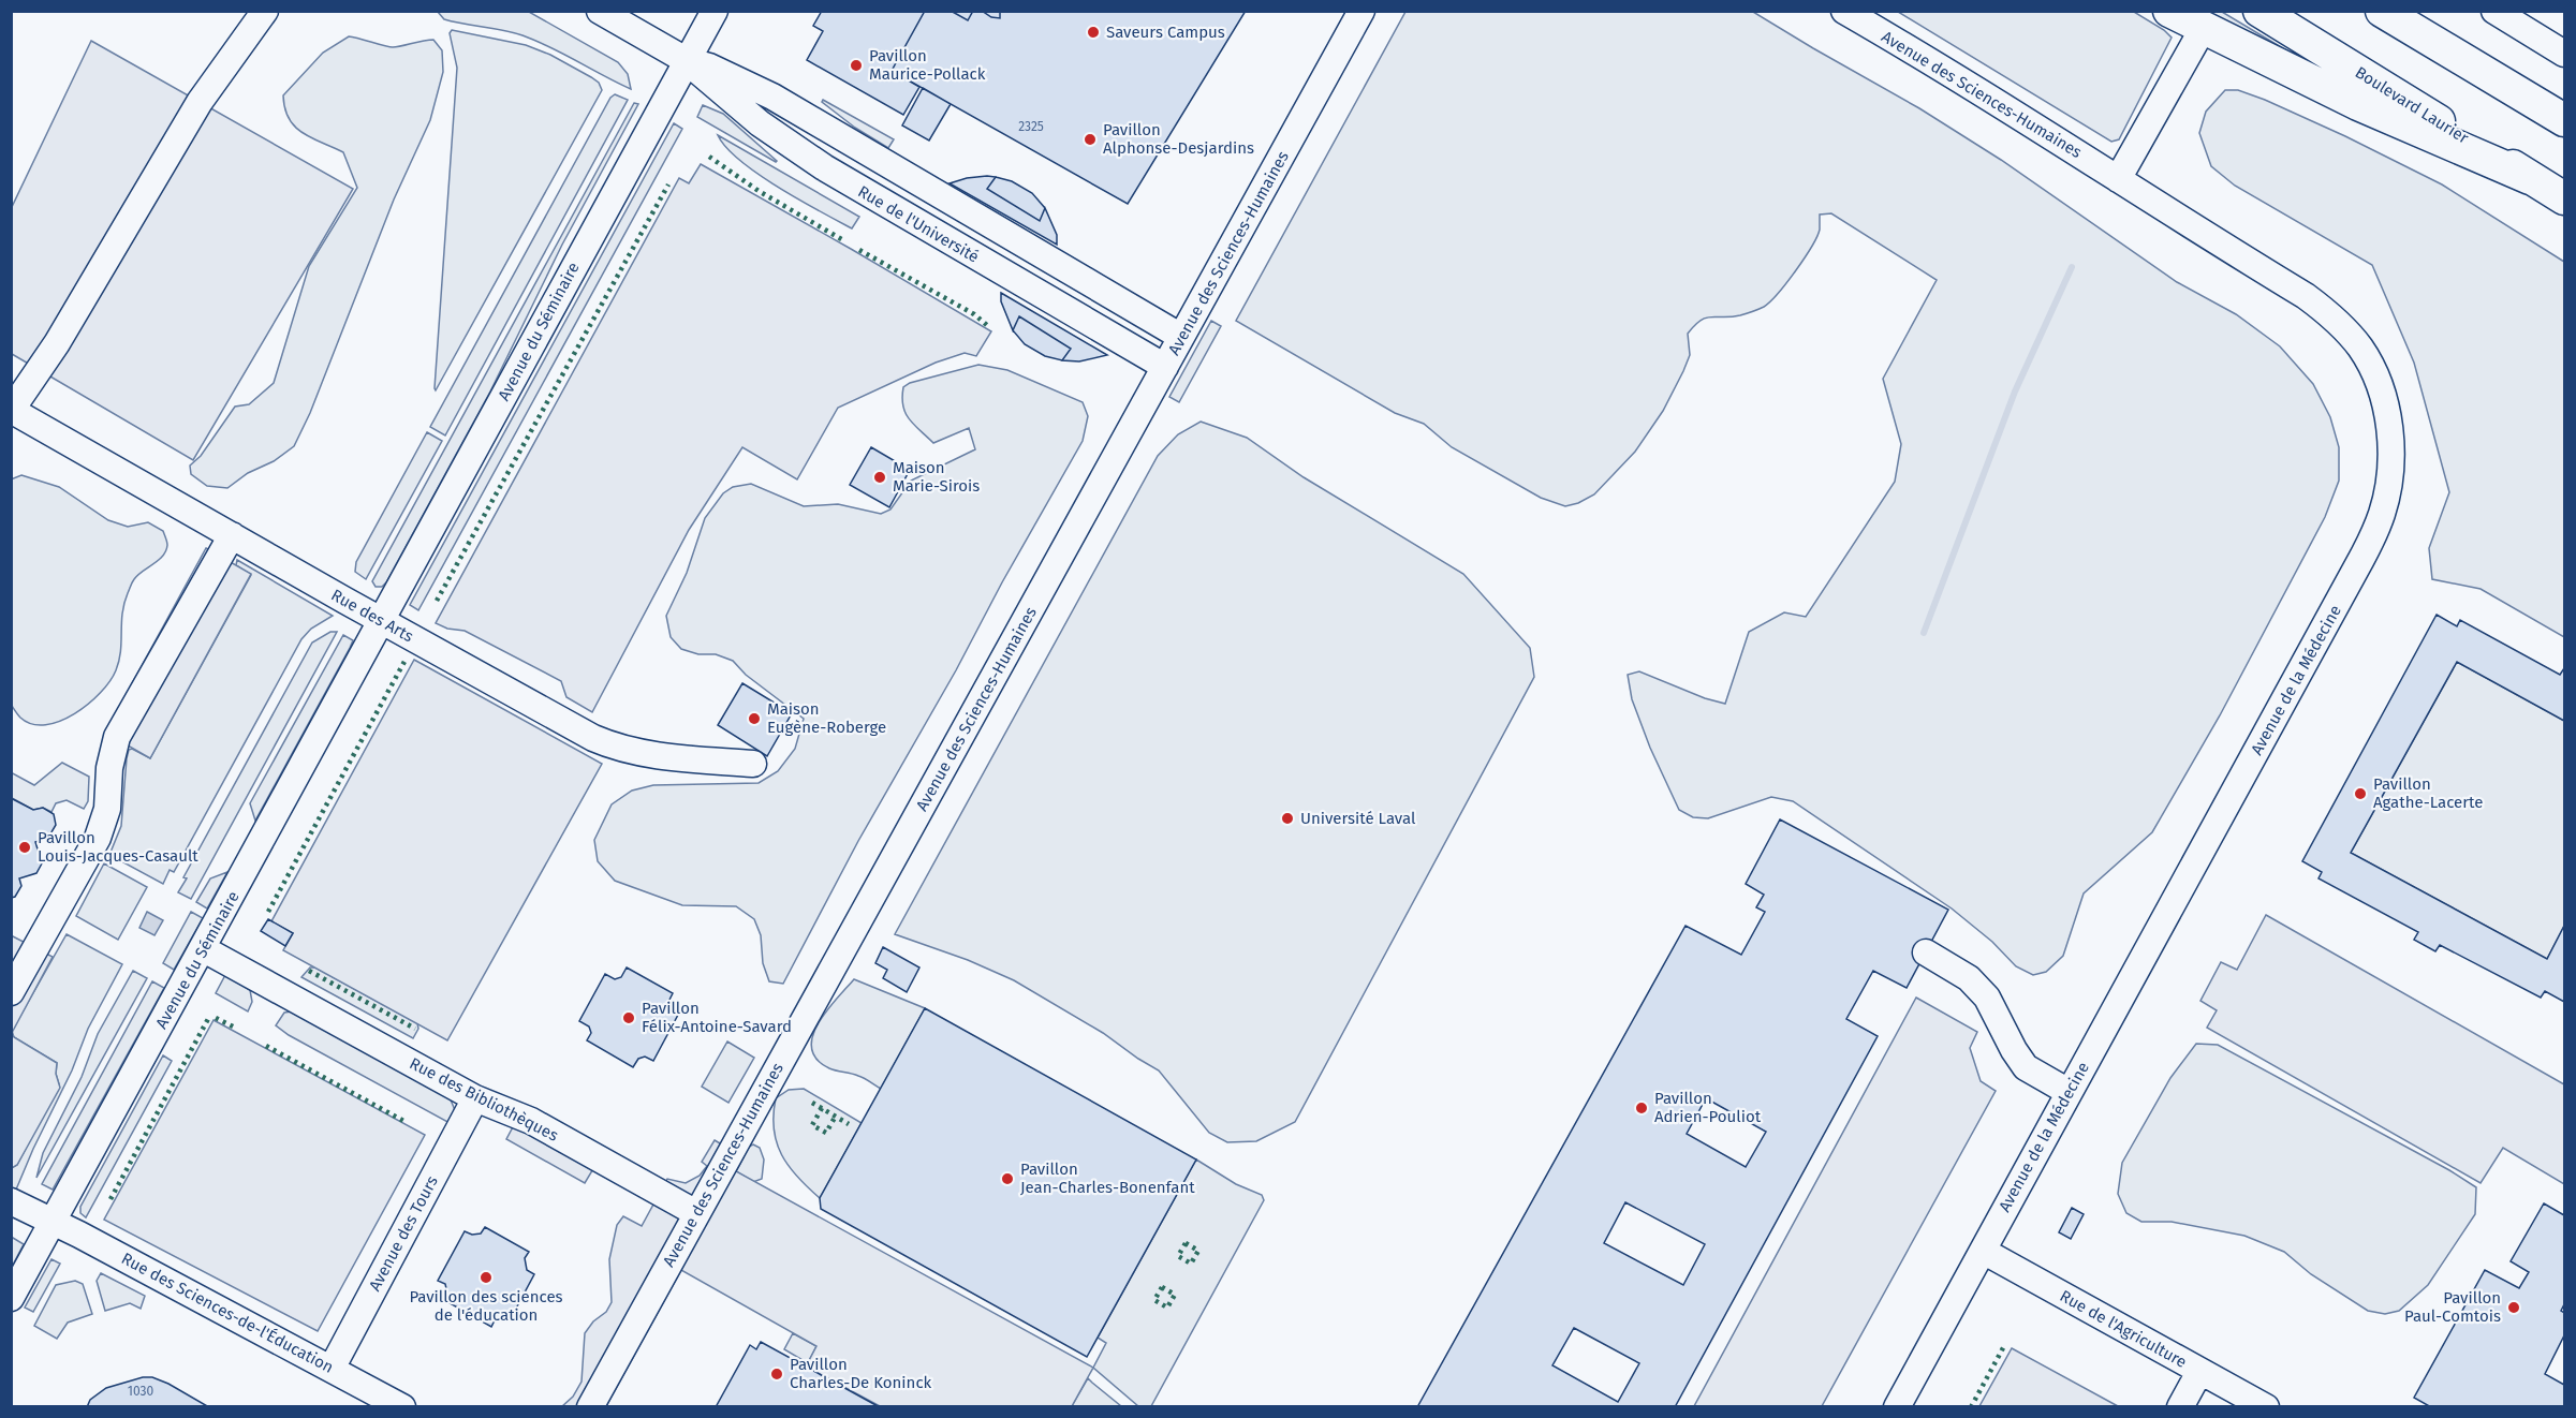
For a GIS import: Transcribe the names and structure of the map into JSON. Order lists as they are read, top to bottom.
{
  "streets": {
    "main road": ["Boulevard Laurier"],
    "street": [
      "Avenue des Sciences-Humaines",
      "Rue de l'Université",
      "Avenue du Séminaire",
      "Rue des Arts",
      "Avenue de la Médecine",
      "Rue des Bibliothèques",
      "Avenue des Tours",
      "Rue des Sciences-de-l'Éducation",
      "Rue de l'Agriculture"
    ]
  },
  "crossings": [
    ["Avenue des Sciences-Humaines", "Rue de l'Université"],
    ["Avenue des Sciences-Humaines", "Avenue de la Médecine"],
    ["Avenue des Sciences-Humaines", "Rue des Bibliothèques"],
    ["Rue de l'Université", "Avenue du Séminaire"],
    ["Avenue du Séminaire", "Rue des Arts"],
    ["Avenue du Séminaire", "Rue des Bibliothèques"],
    ["Avenue du Séminaire", "Rue des Sciences-de-l'Éducation"],
    ["Avenue de la Médecine", "Rue de l'Agriculture"],
    ["Rue des Bibliothèques", "Avenue des Tours"],
    ["Avenue des Tours", "Rue des Sciences-de-l'Éducation"]
  ],
  "places": [
    "Saveurs Campus",
    "Pavillon Maurice-Pollack",
    "Pavillon Alphonse-Desjardins",
    "Maison Marie-Sirois",
    "Maison Eugène-Roberge",
    "Pavillon Agathe-Lacerte",
    "Université Laval",
    "Pavillon Louis-Jacques-Casault",
    "Pavillon Félix-Antoine-Savard",
    "Pavillon Adrien-Pouliot",
    "Pavillon Jean-Charles-Bonenfant",
    "Pavillon des sciences de l'éducation",
    "Pavillon Paul-Comtois",
    "Pavillon Charles-De Koninck"
  ],
  "house_numbers": ["2325", "1030"]
}
